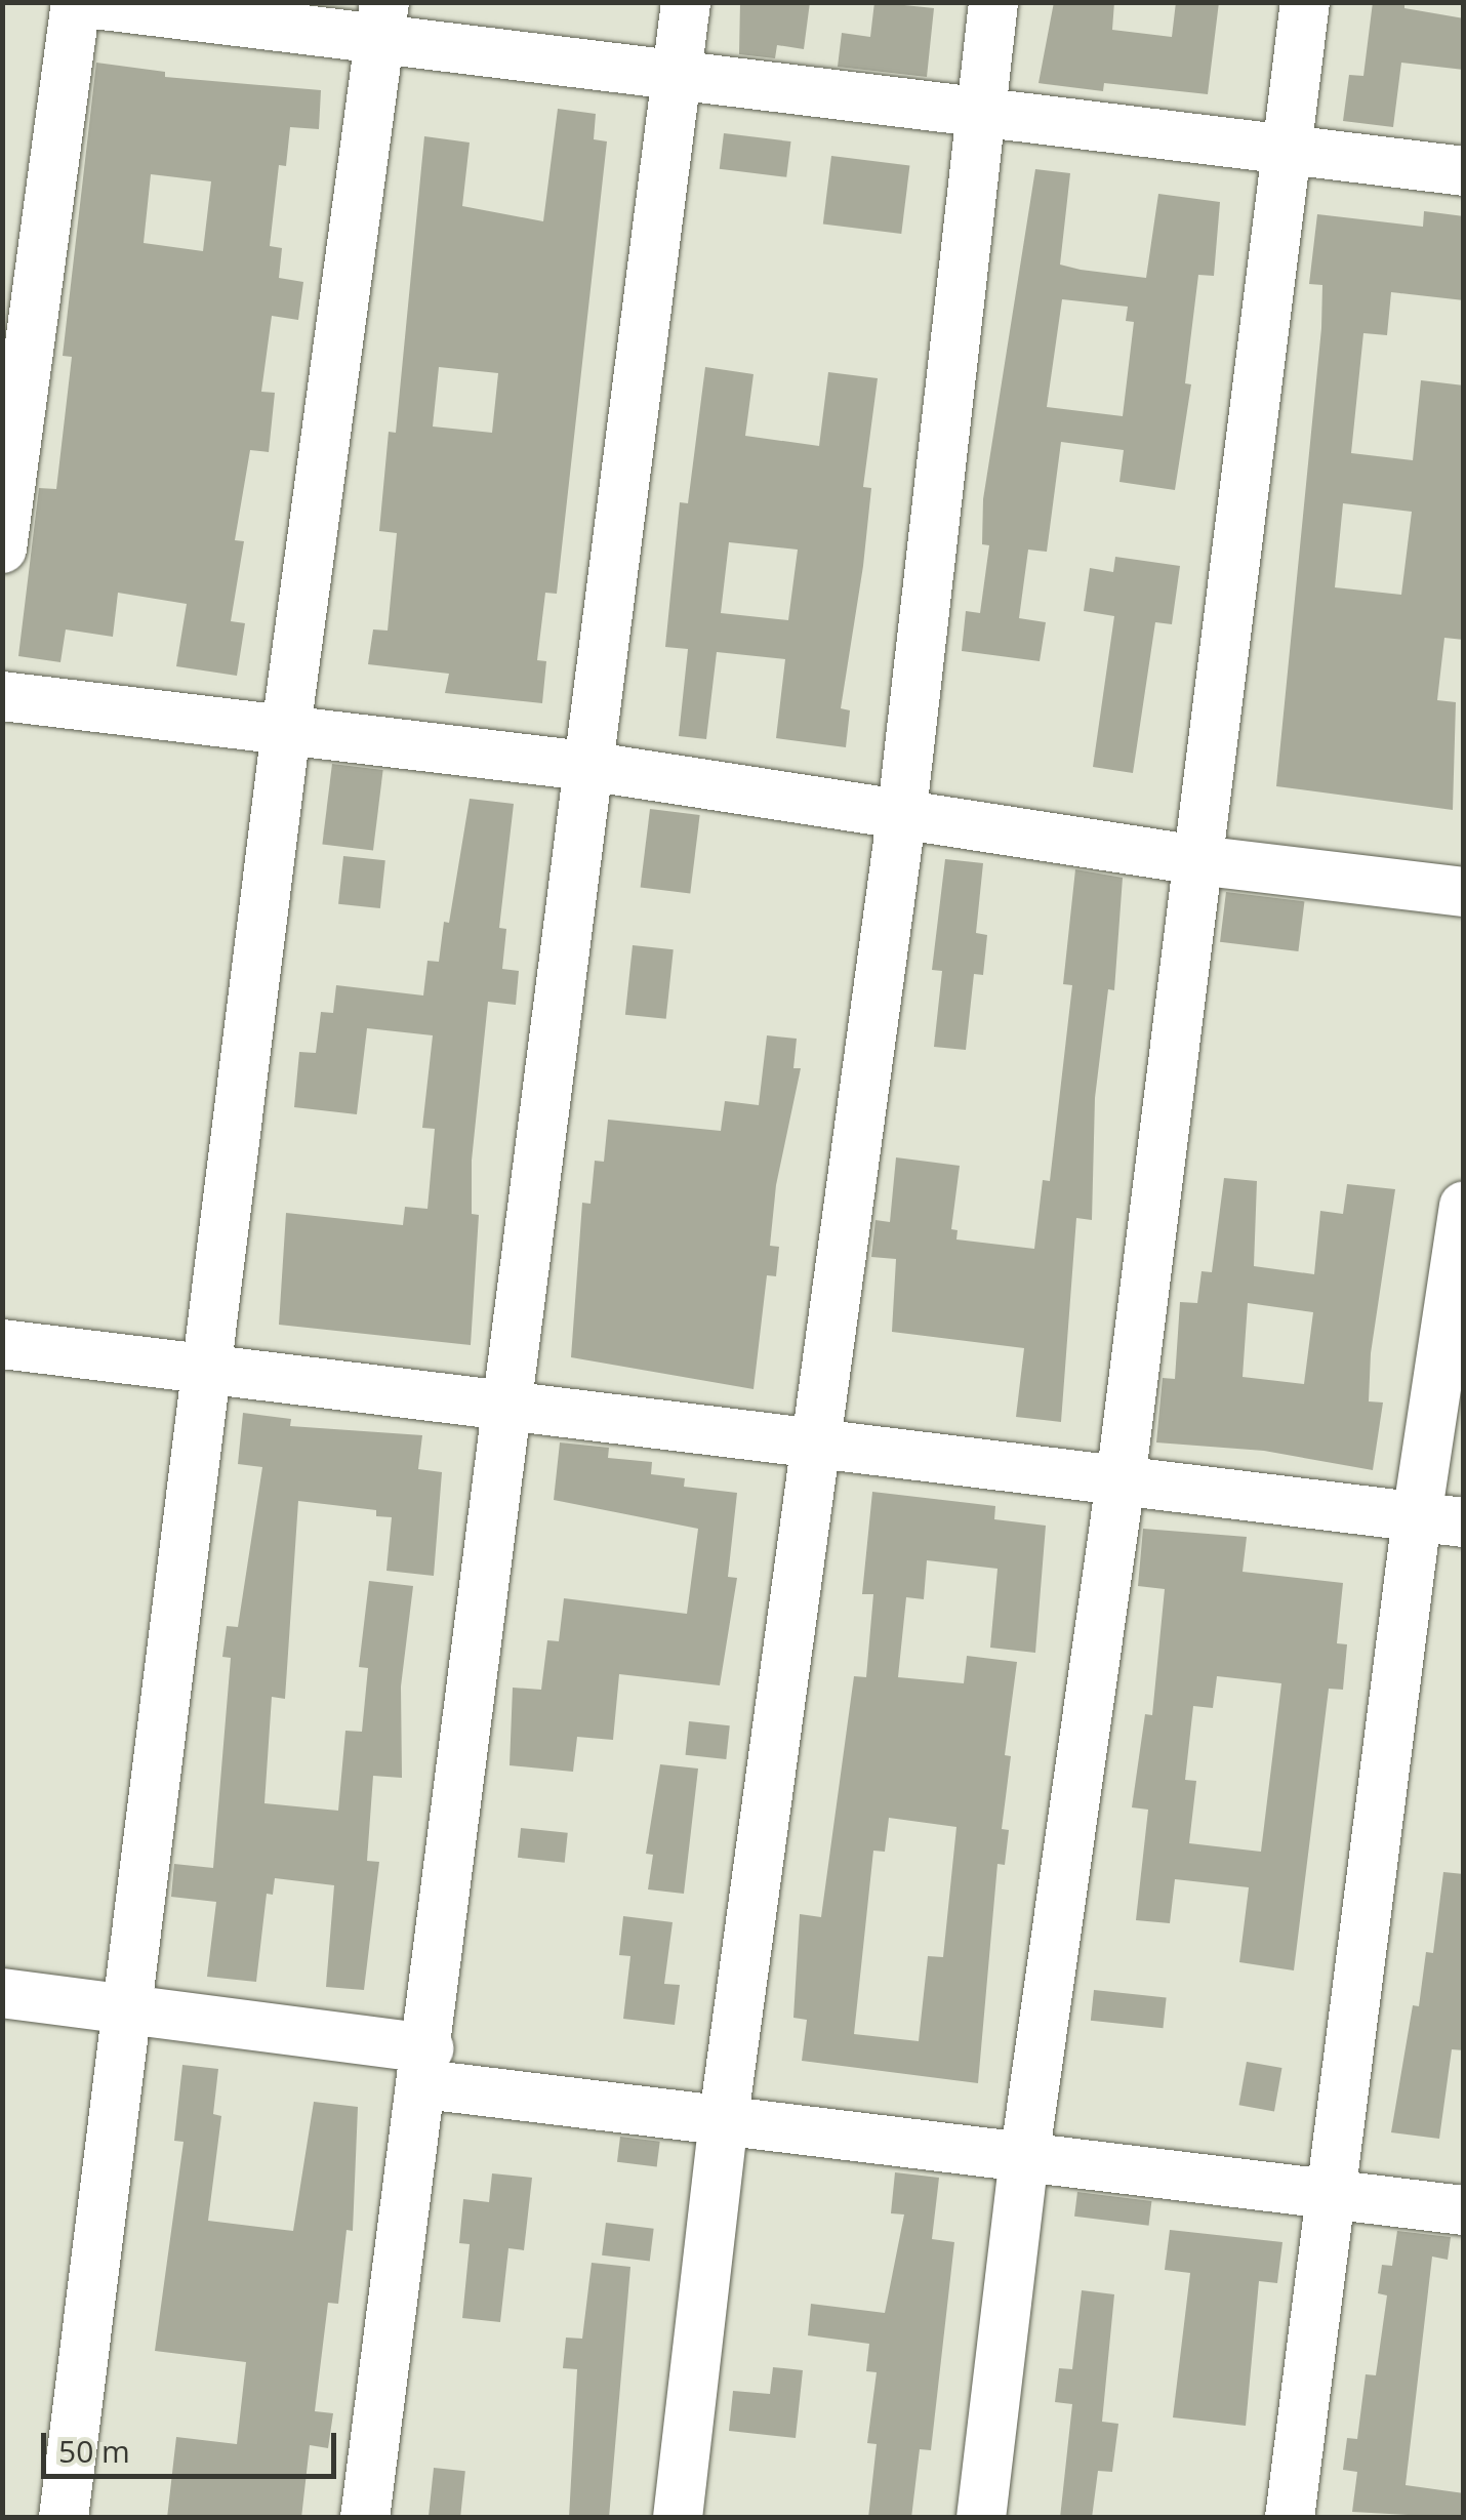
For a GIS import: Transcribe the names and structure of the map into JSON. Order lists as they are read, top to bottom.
{
  "scale_bar": "50 m"
}
